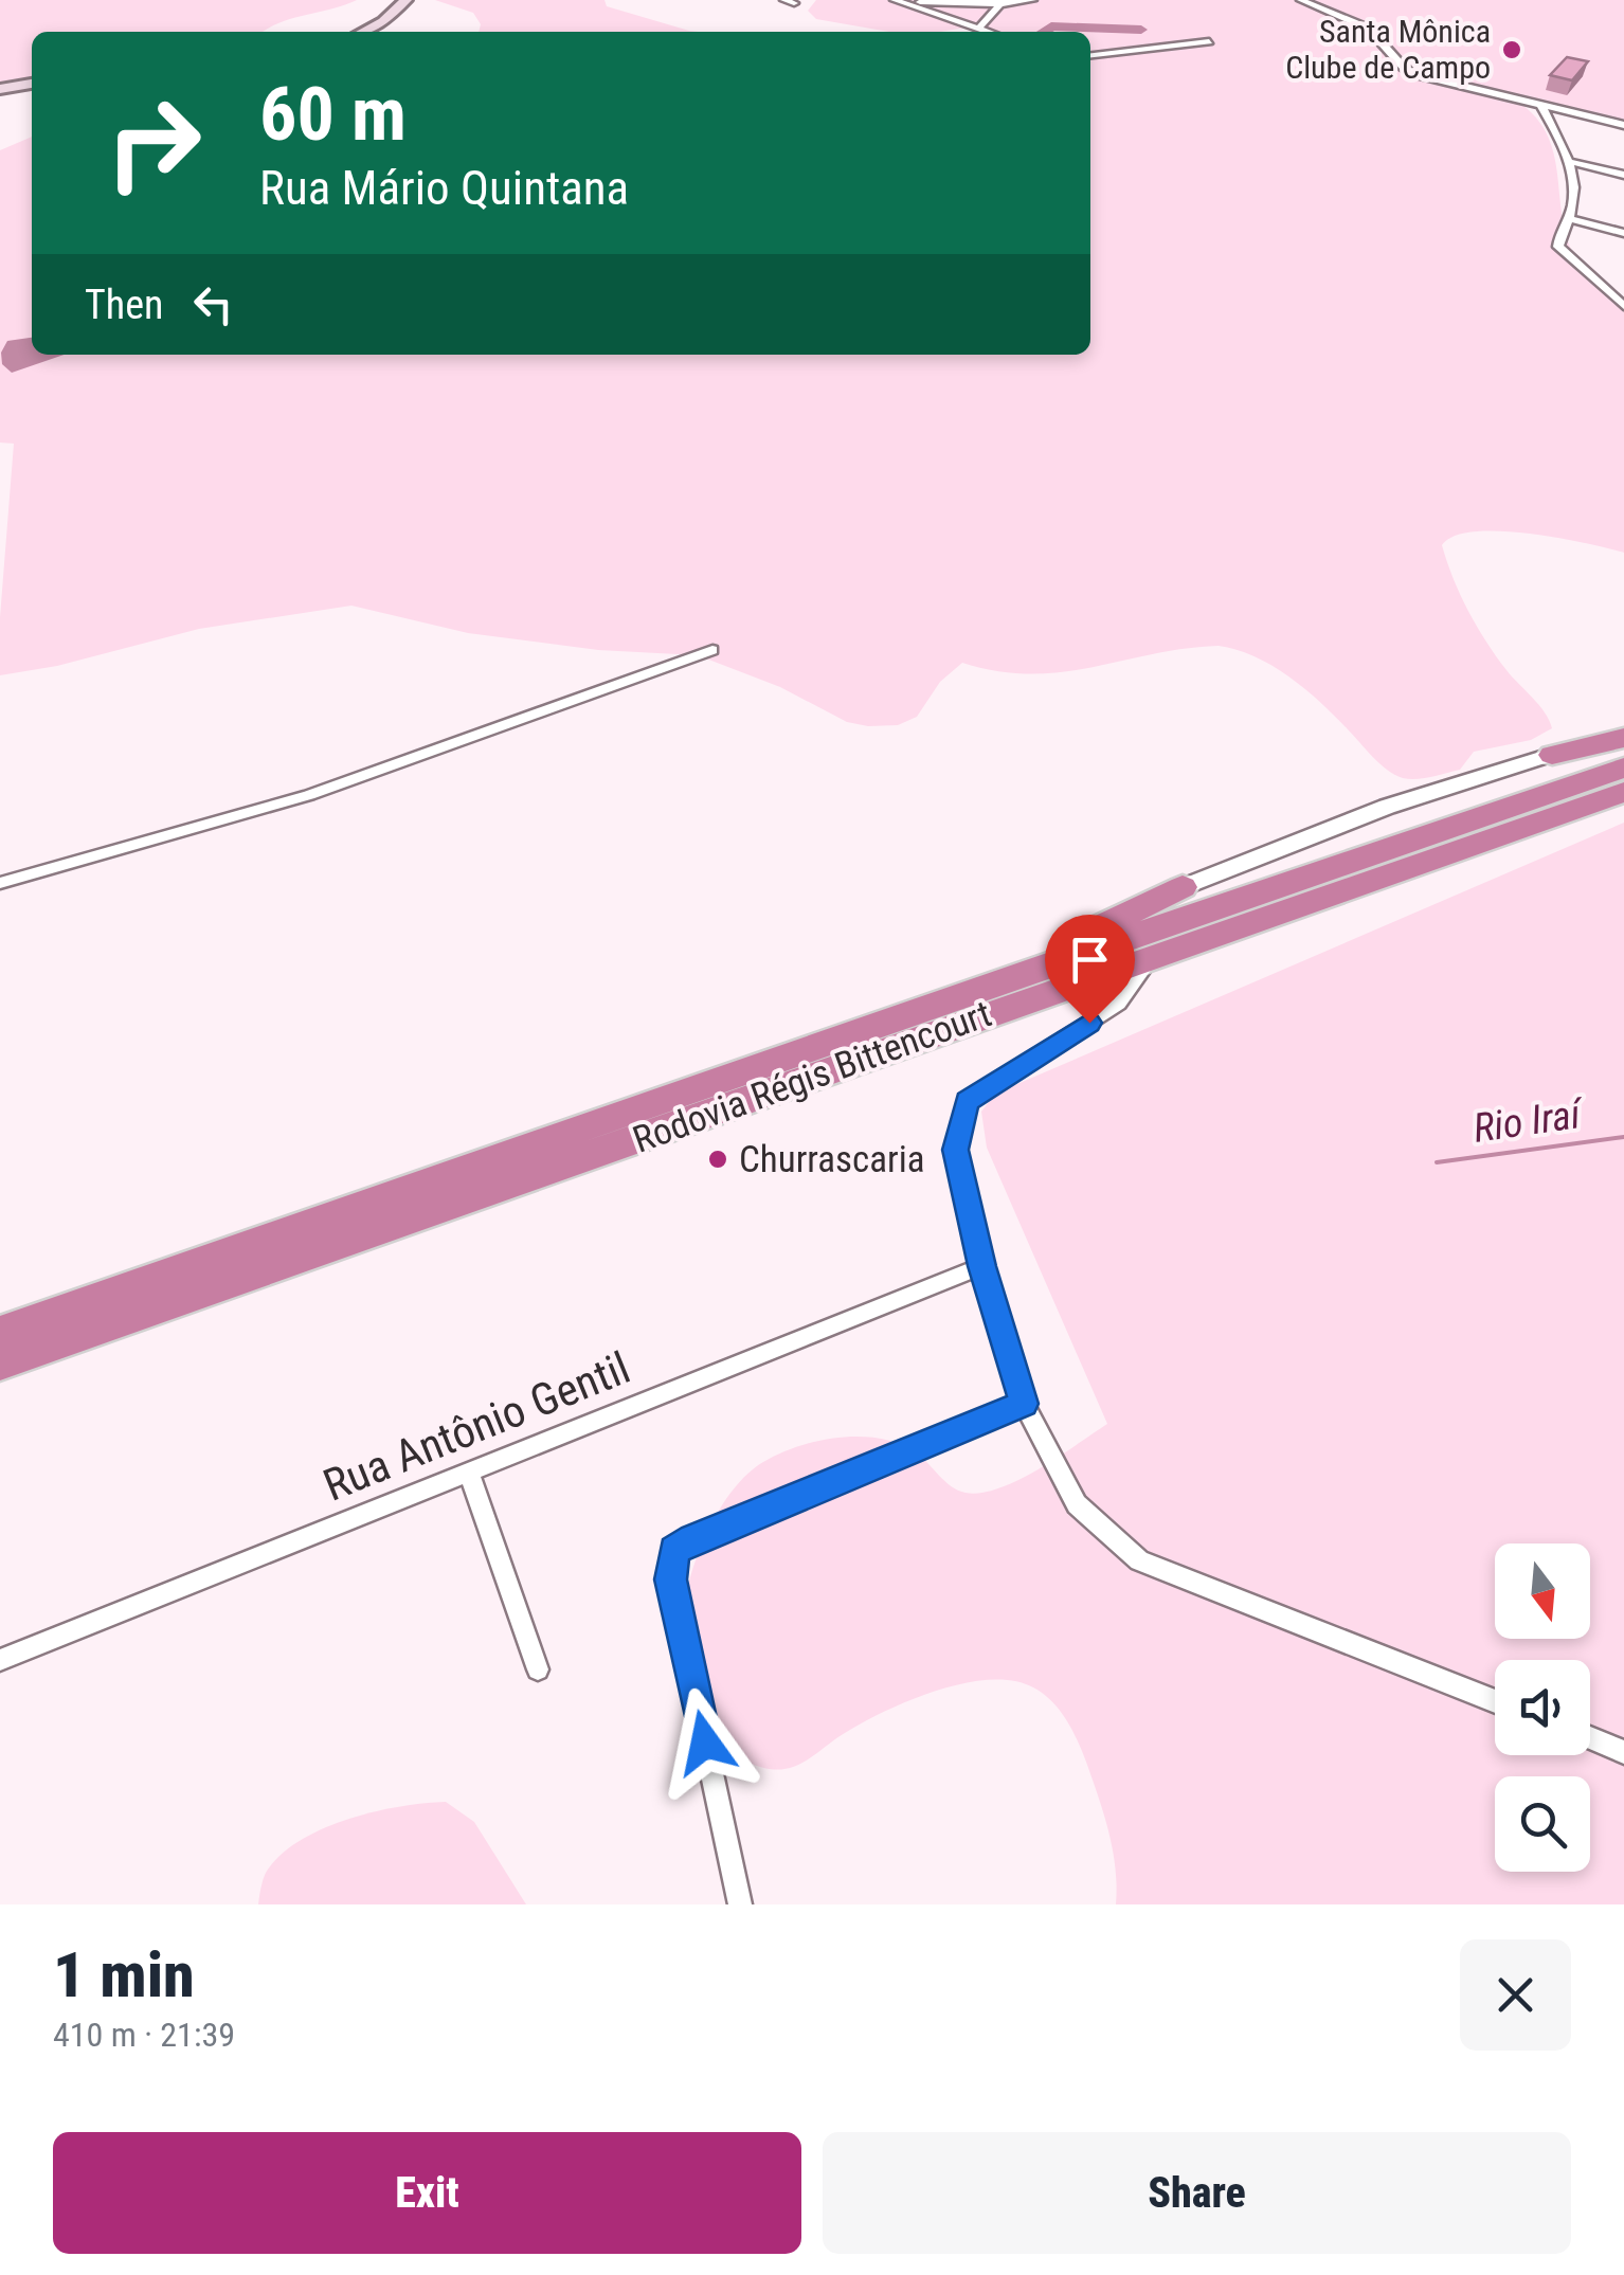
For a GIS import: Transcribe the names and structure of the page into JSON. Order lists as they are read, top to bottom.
{
  "streets": {
    "highway": ["Rodovia Régis Bittencourt"],
    "street": ["Rua Antônio Gentil"]
  },
  "water": ["Rio Iraí"],
  "places": ["Santa Mônica Clube de Campo", "Churrascaria"],
  "north": "bottom",
  "page": {
    "turn": ["60 m", "Rua Mário Quintana"],
    "then": "Then",
    "heading": ["1 min", "410 m · 21:39"],
    "buttons": ["Exit", "Share"]
  }
}
